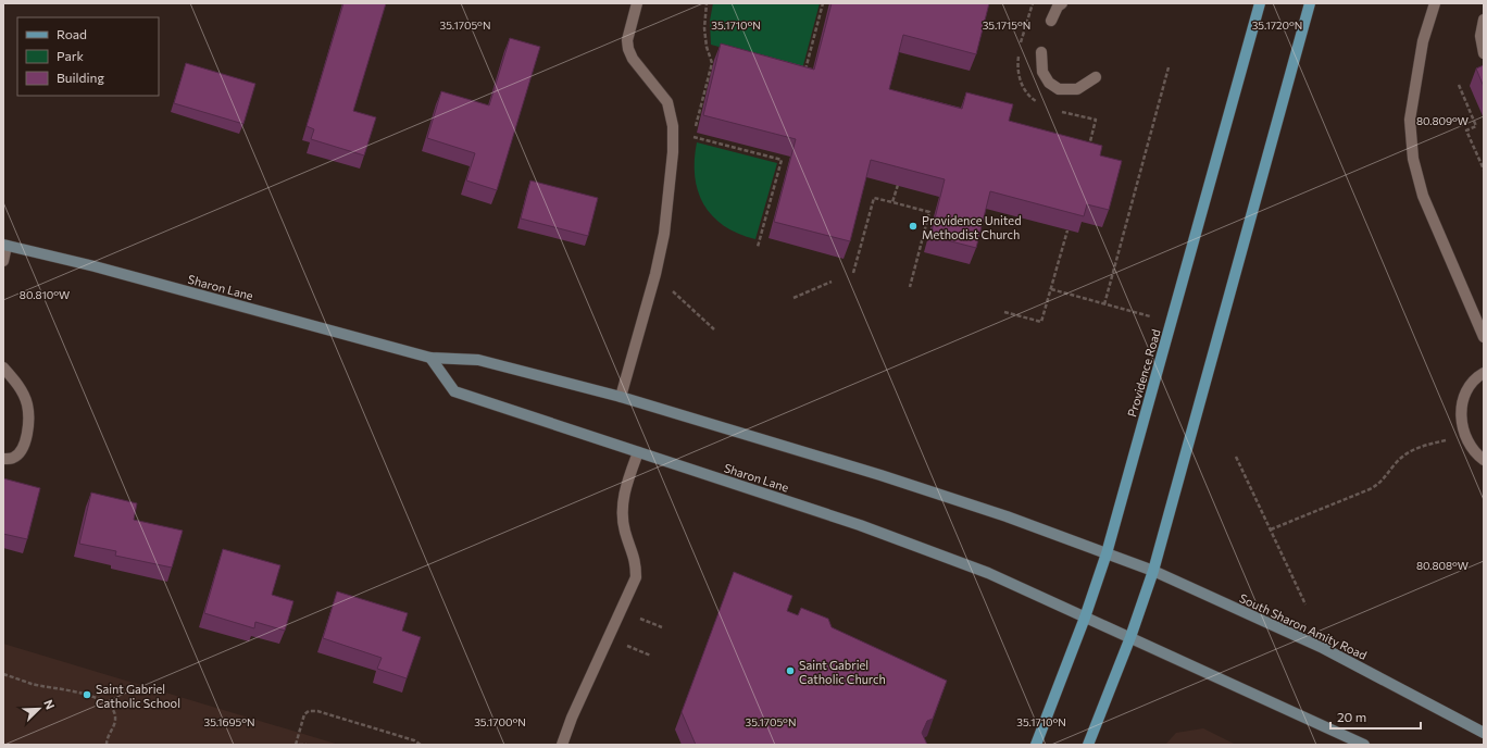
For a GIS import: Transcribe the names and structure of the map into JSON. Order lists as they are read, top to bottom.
{
  "streets": {
    "main road": ["Sharon Lane", "Providence Road", "South Sharon Amity Road"]
  },
  "crossings": [
    ["Sharon Lane", "Providence Road"],
    ["Sharon Lane", "South Sharon Amity Road"],
    ["Providence Road", "South Sharon Amity Road"]
  ],
  "places": ["Providence United Methodist Church", "Saint Gabriel Catholic Church", "Saint Gabriel Catholic School"],
  "legend": ["Road", "Park", "Building"],
  "scale_bar": "20 m",
  "north": "top right",
  "coordinates": [
    "35.1705°N",
    "35.1710°N",
    "35.1715°N",
    "35.1720°N",
    "80.809°W",
    "80.810°W",
    "80.808°W",
    "35.1695°N",
    "35.1700°N"
  ]
}
